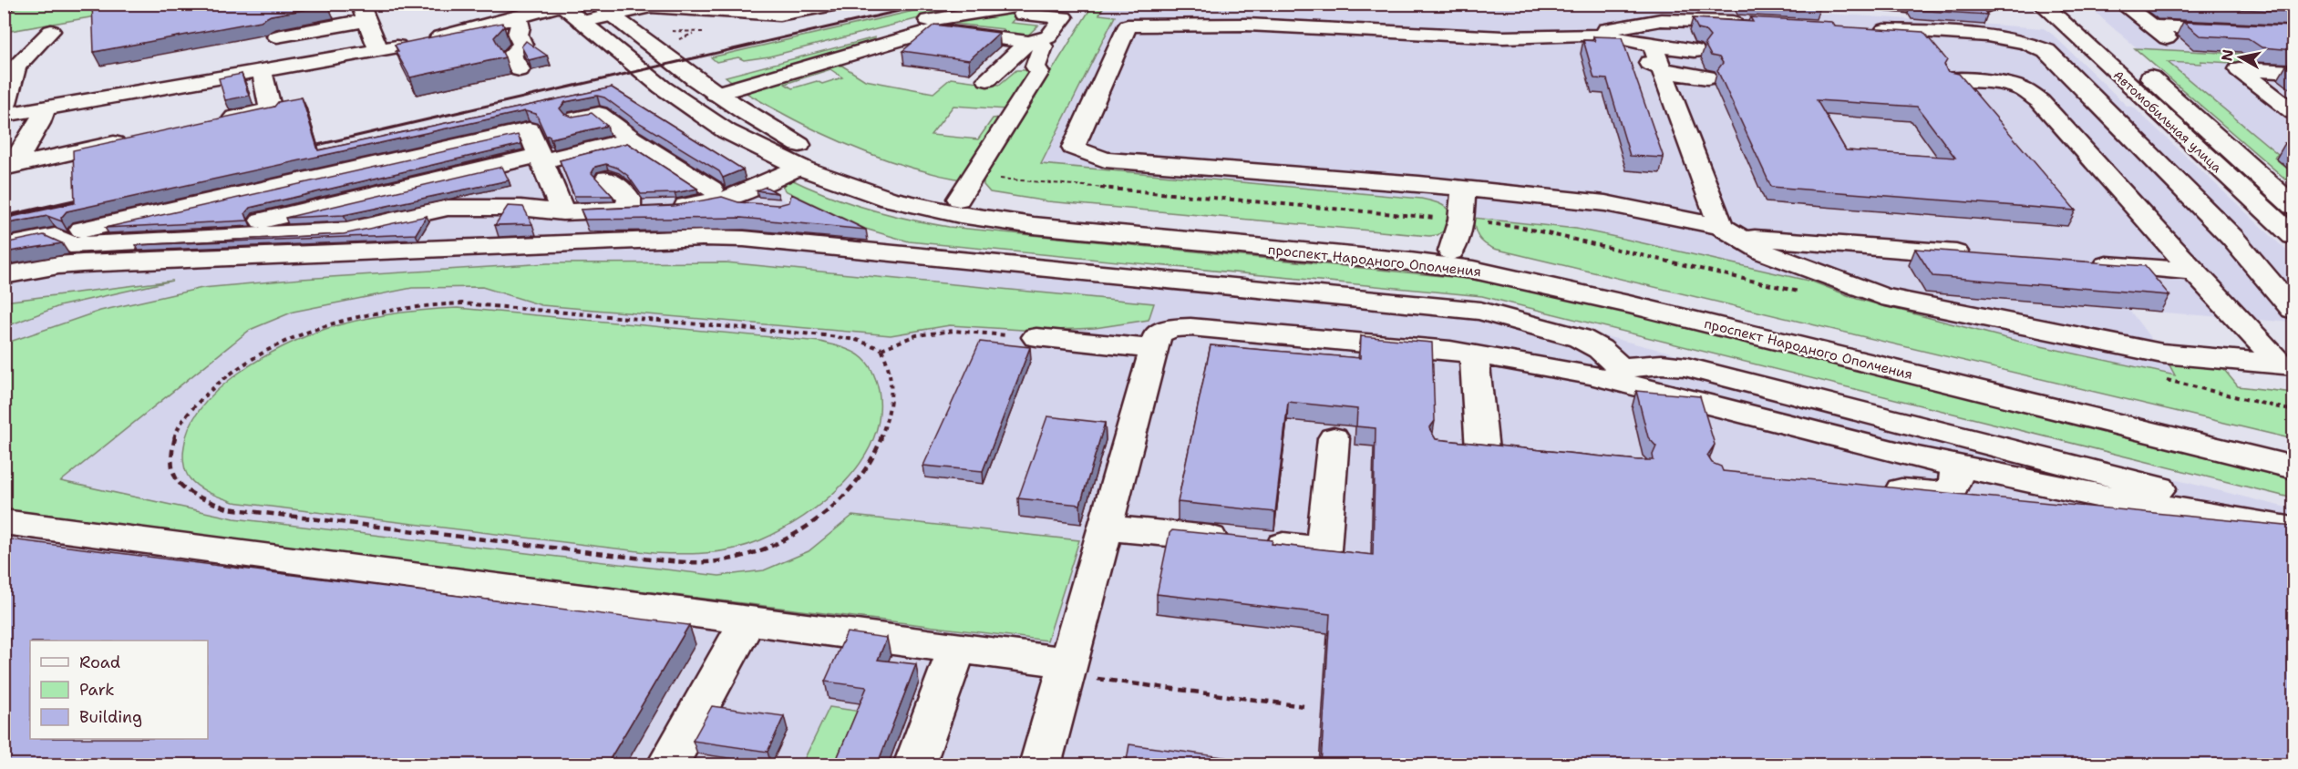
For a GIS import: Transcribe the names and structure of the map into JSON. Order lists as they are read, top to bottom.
{
  "streets": {
    "main road": ["Автомобильная улица", "проспект Народного Ополчения"]
  },
  "legend": ["Road", "Park", "Building"],
  "north": "left"
}
